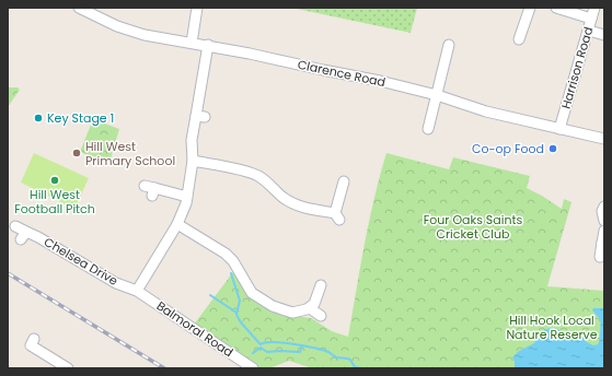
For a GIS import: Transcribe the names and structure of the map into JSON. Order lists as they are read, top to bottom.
{
  "streets": {
    "street": [
      "Harrison Road",
      "Clarence Road",
      "Chelsea Drive",
      "Balmoral Road"
    ]
  },
  "crossings": [
    ["Harrison Road", "Clarence Road"],
    ["Chelsea Drive", "Balmoral Road"]
  ],
  "parks": ["Four Oaks Saints Cricket Club", "Hill Hook Local Nature Reserve"],
  "places": [
    "Key Stage 1",
    "Co-op Food",
    "Hill West Primary School",
    "Hill West Football Pitch"
  ]
}
